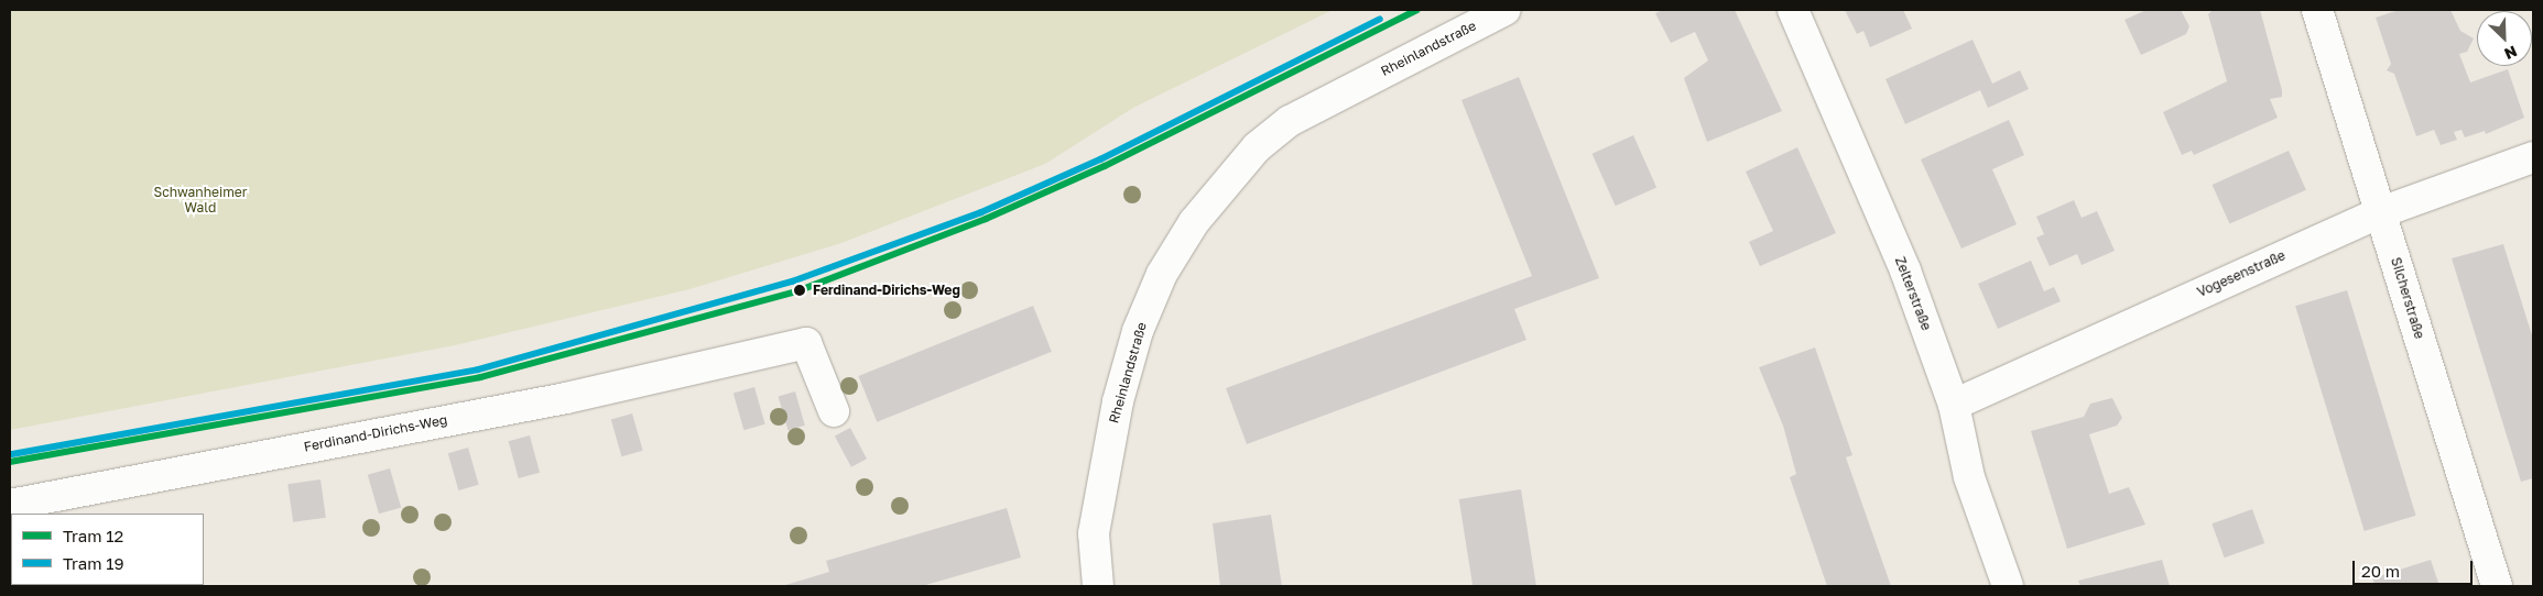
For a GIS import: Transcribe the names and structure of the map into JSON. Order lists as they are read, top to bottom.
{
  "streets": {
    "street": [
      "Rheinlandstraße",
      "Vogesenstraße",
      "Zelterstraße",
      "Silcherstraße",
      "Ferdinand-Dirichs-Weg"
    ]
  },
  "crossings": [
    ["Vogesenstraße", "Zelterstraße"],
    ["Vogesenstraße", "Silcherstraße"]
  ],
  "parks": ["Schwanheimer Wald"],
  "places": ["Ferdinand-Dirichs-Weg"],
  "lines": ["tram line 12", "tram line 19"],
  "legend": ["Tram 12", "Tram 19"],
  "scale_bar": "20 m",
  "north": "bottom right"
}
